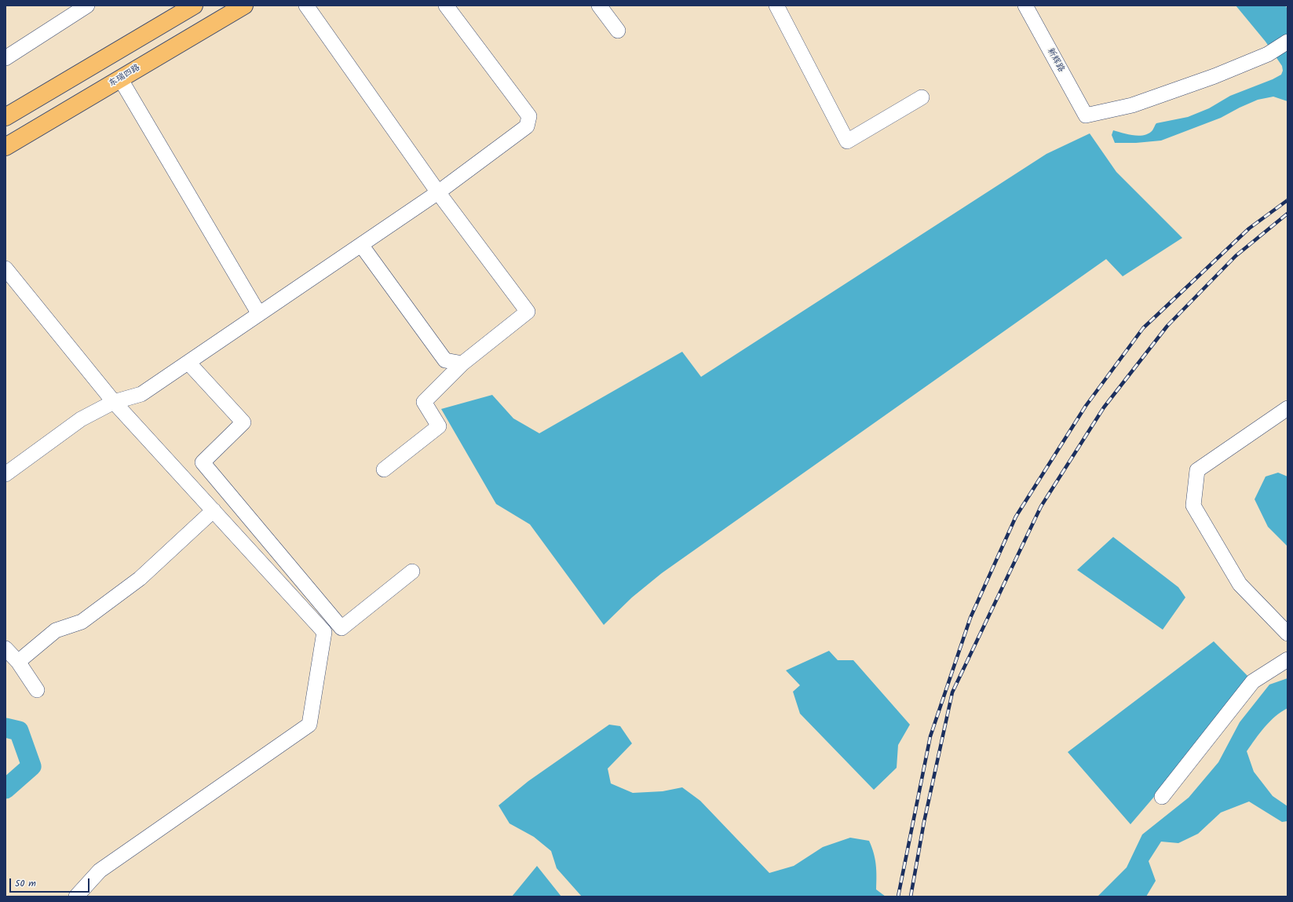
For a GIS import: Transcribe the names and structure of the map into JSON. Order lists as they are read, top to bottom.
{
  "streets": {
    "main road": ["东瑞四路"],
    "street": ["新辉路"]
  },
  "scale_bar": "50 m"
}
